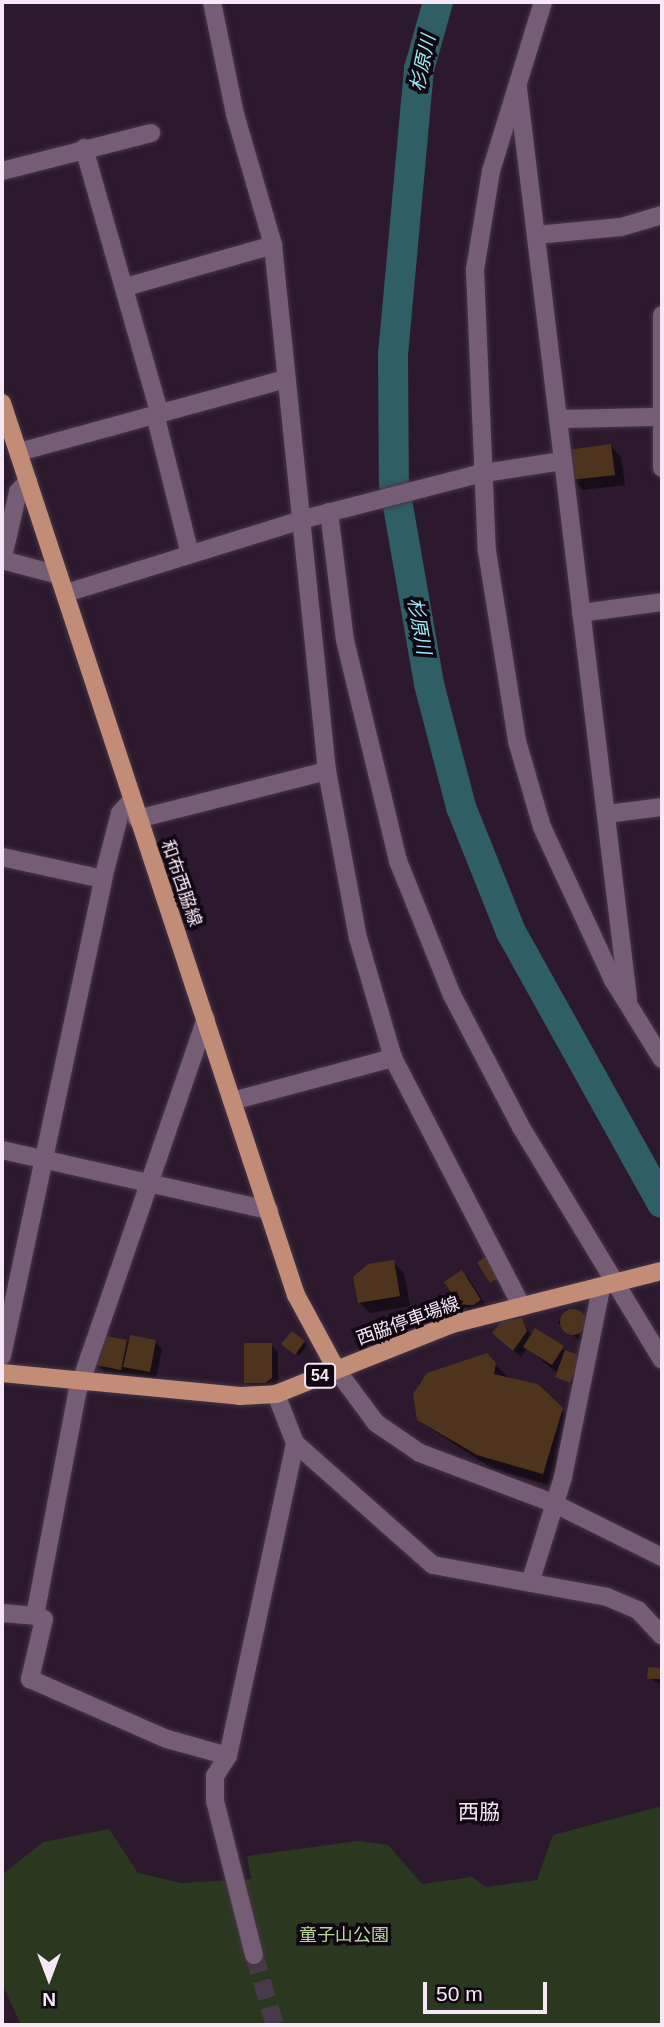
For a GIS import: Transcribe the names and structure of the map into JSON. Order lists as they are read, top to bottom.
{
  "streets": {
    "main road": ["和布西脇線", "西脇停車場線", "54"]
  },
  "crossings": [
    ["和布西脇線", "西脇停車場線"]
  ],
  "districts": ["西脇"],
  "water": ["杉原川"],
  "parks": ["童子山公園"],
  "scale_bar": "50 m",
  "north": "bottom"
}
